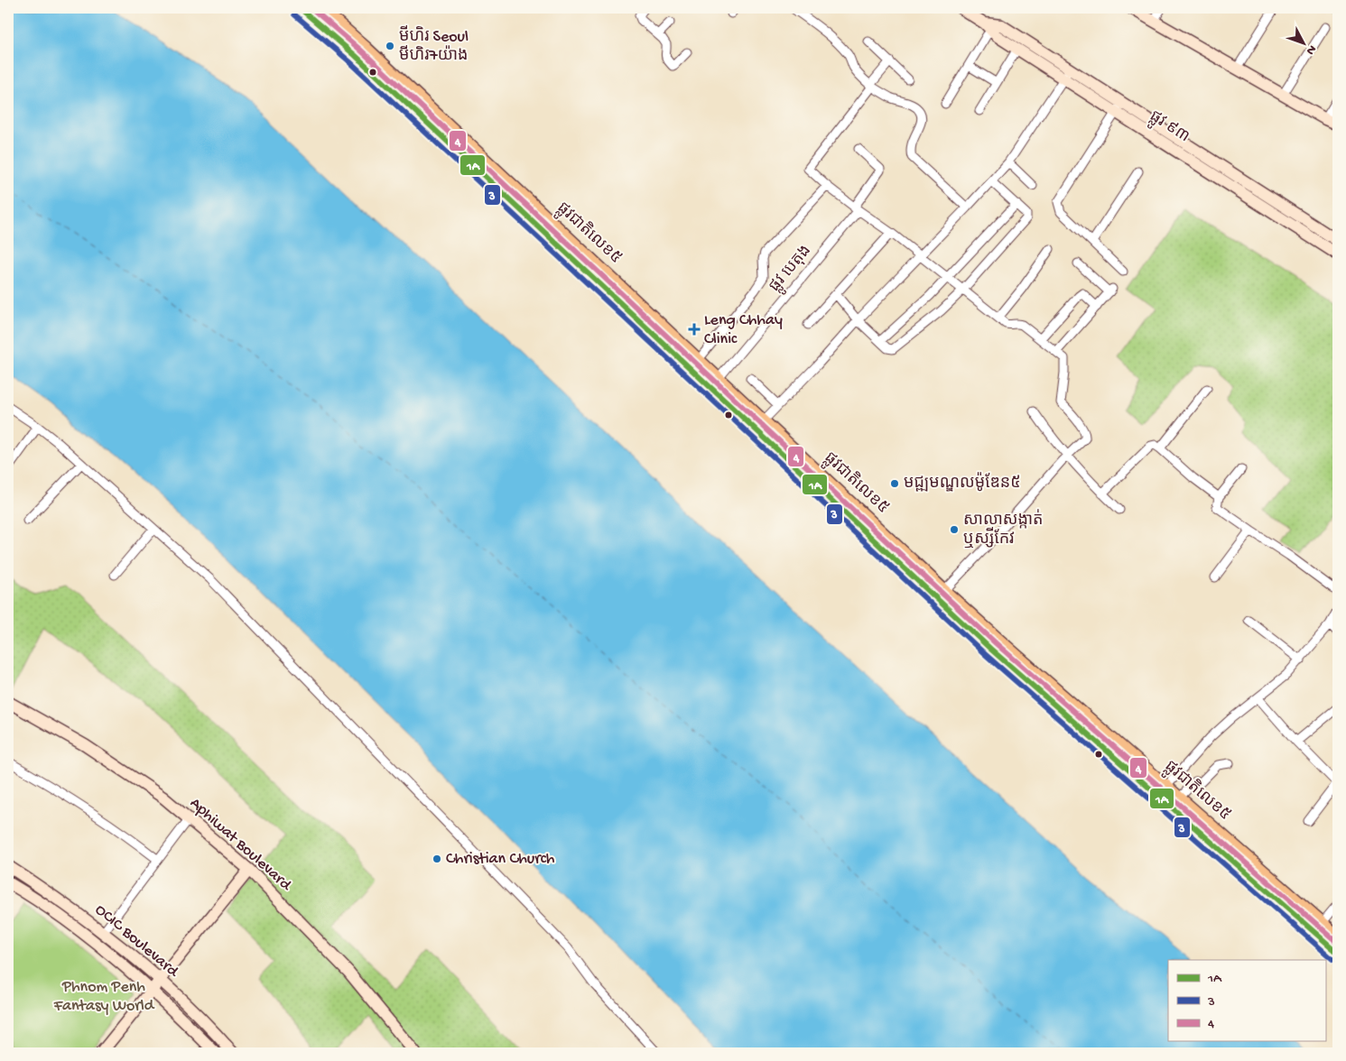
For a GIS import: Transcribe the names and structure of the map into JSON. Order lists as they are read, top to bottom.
{
  "streets": {
    "highway": ["ផ្លូវជាតិលេខ៥"],
    "street": [
      "ផ្លូវ ៩៣",
      "ផ្លូវ បេតុង",
      "Aphiwat Boulevard",
      "OCIC Boulevard"
    ]
  },
  "crossings": [
    ["ផ្លូវជាតិលេខ៥", "ផ្លូវ បេតុង"]
  ],
  "parks": ["Phnom Penh Fantasy World"],
  "places": {
    "other": [
      "មីហិរ Seoul មីហិរ7យ៉ាង",
      "មជ្ឍមណ្ឌលម៉ូឌែន៥",
      "សាលាសង្កាត់ ឬស្សីកែវ",
      "Christian Church"
    ],
    "health": ["Leng Chhay Clinic"]
  },
  "lines": ["transit line 1A", "transit line 4", "transit line 3"],
  "legend": ["1A", "3", "4"],
  "north": "bottom right"
}
